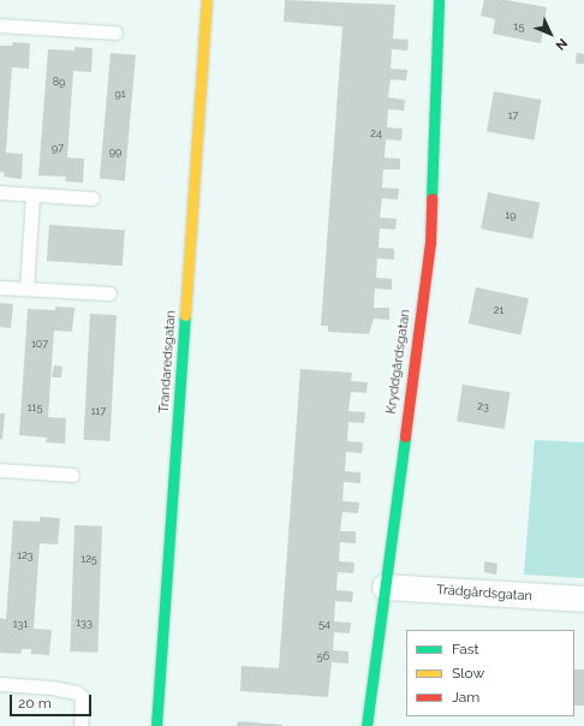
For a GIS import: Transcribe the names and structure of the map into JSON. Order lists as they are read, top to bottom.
{
  "streets": {
    "street": ["Trandaredsgatan", "Kryddgårdsgatan", "Trädgårdsgatan"]
  },
  "crossings": [
    ["Kryddgårdsgatan", "Trädgårdsgatan"]
  ],
  "house_numbers": [
    "15",
    "89",
    "91",
    "17",
    "24",
    "97",
    "99",
    "19",
    "21",
    "107",
    "23",
    "115",
    "117",
    "123",
    "125",
    "133",
    "131",
    "54",
    "56"
  ],
  "legend": ["Fast", "Slow", "Jam"],
  "scale_bar": "20 m",
  "north": "bottom right"
}
